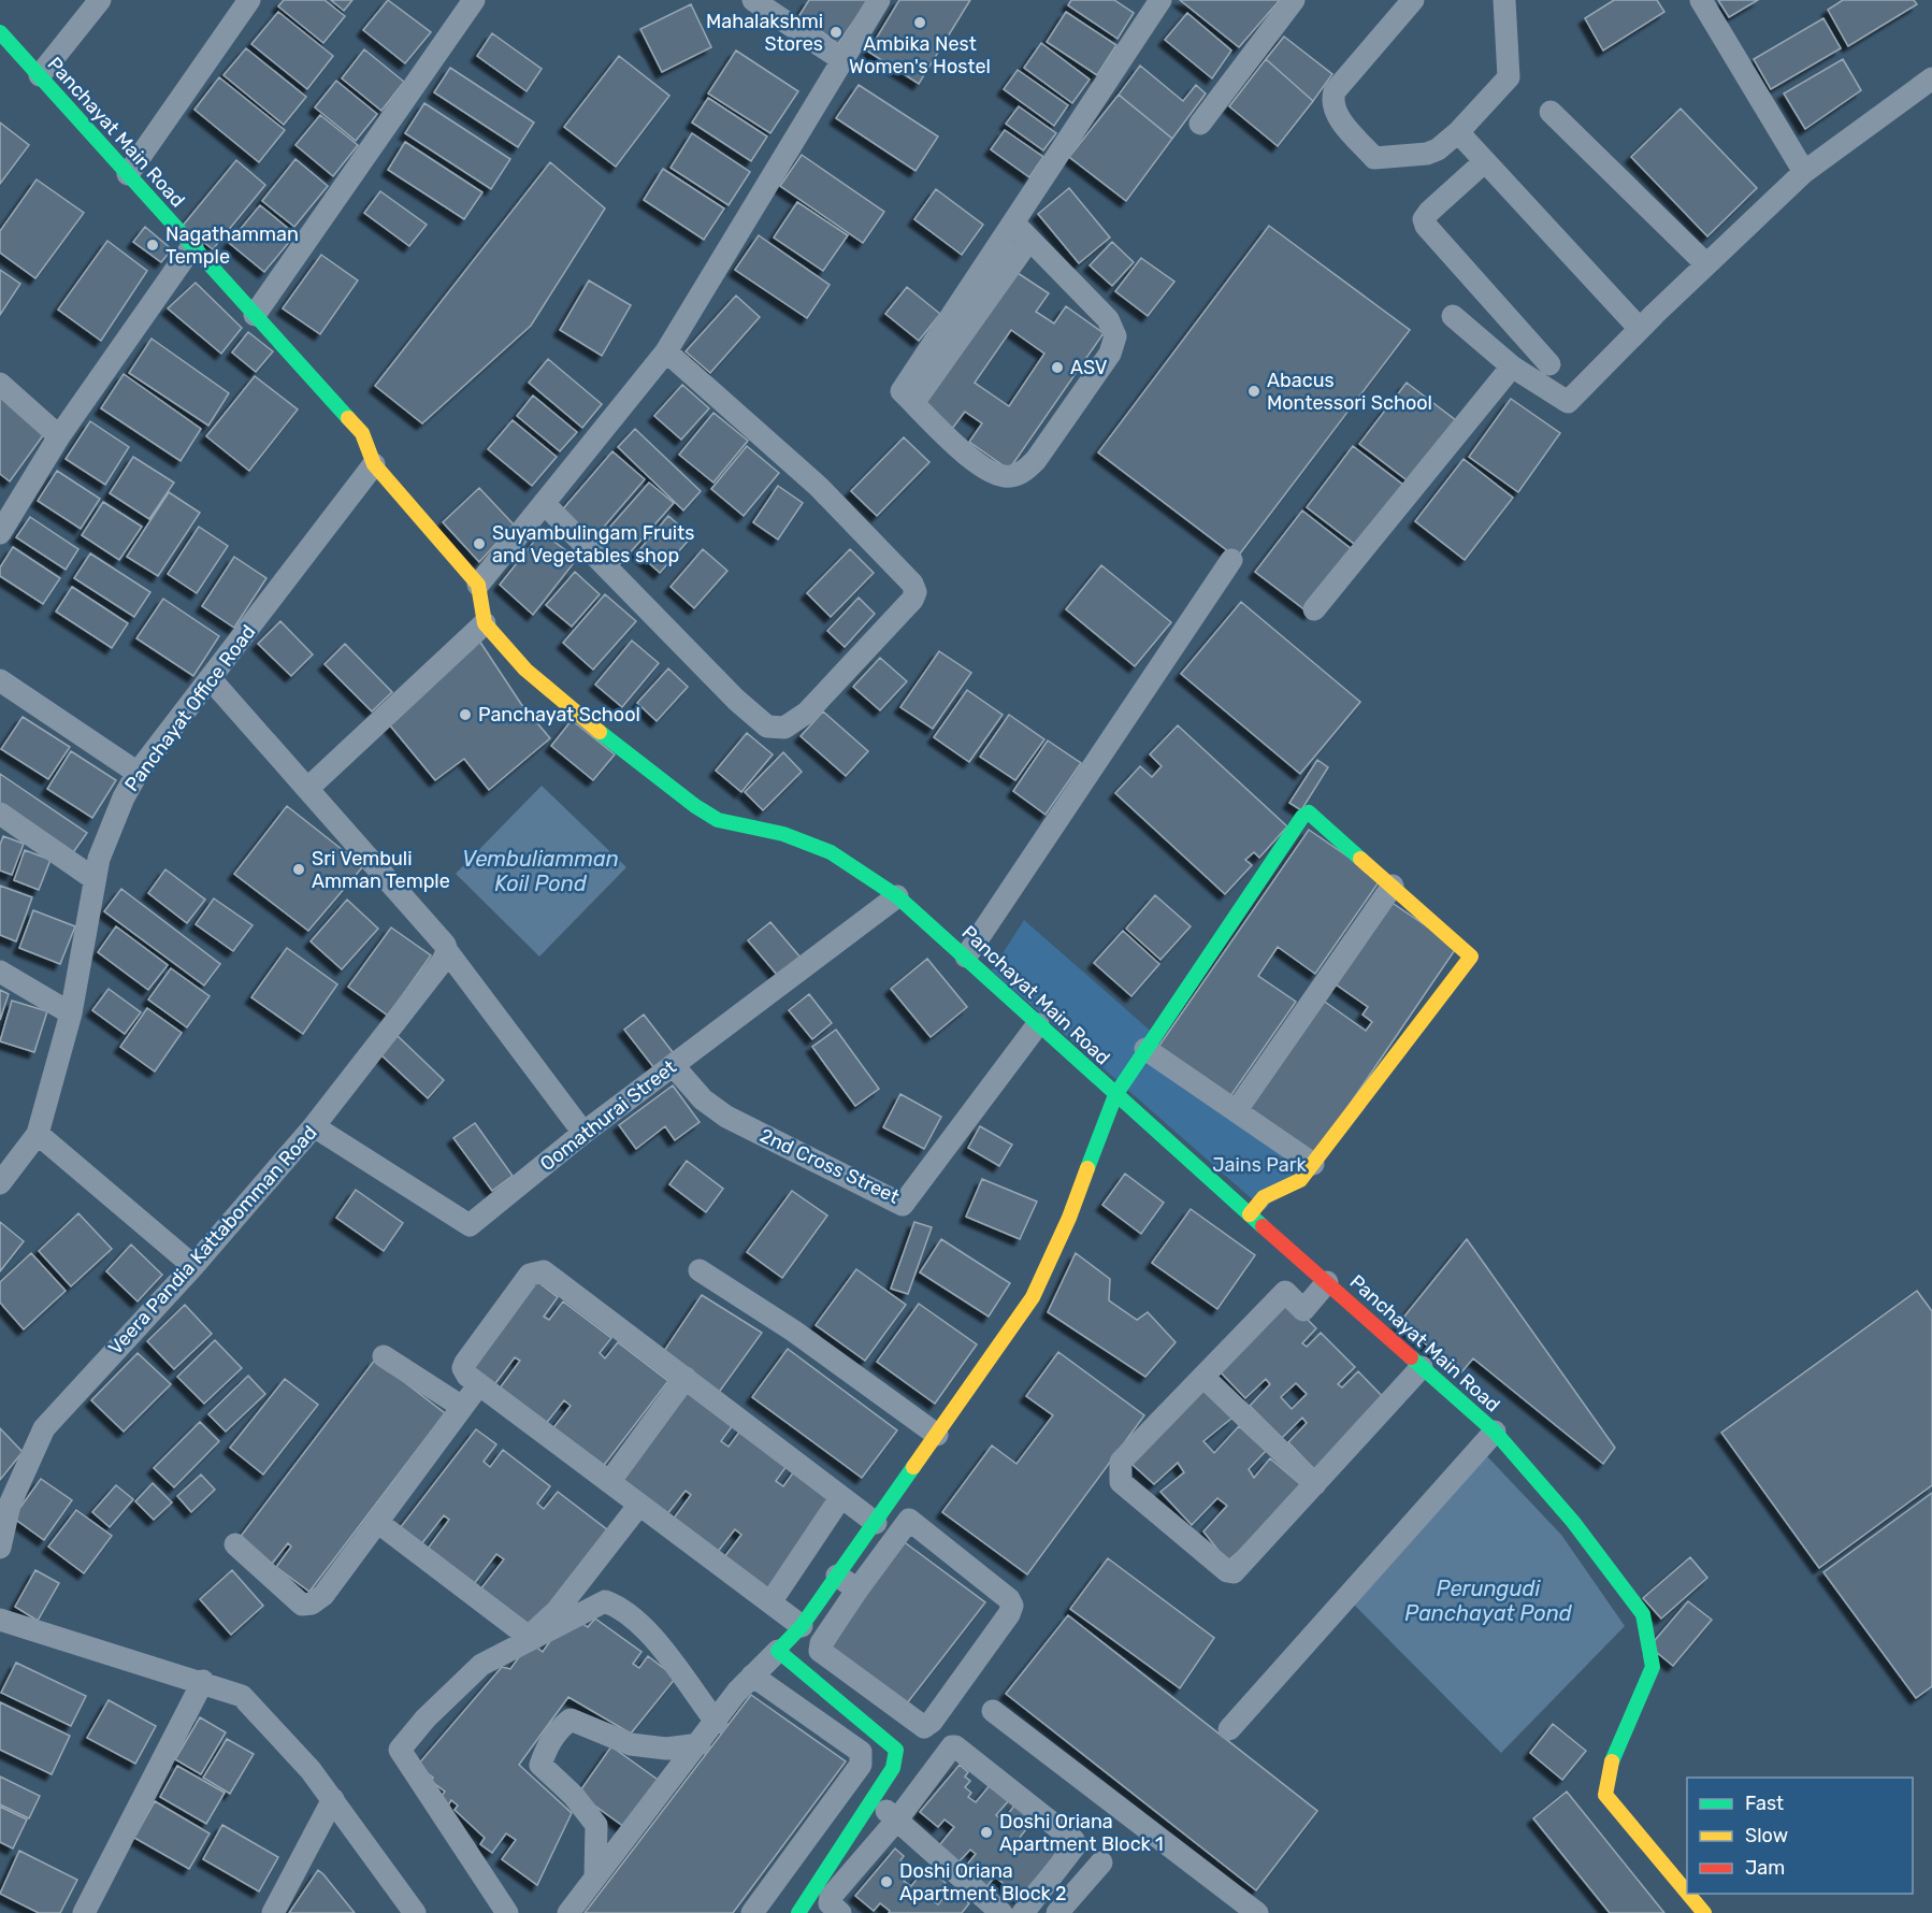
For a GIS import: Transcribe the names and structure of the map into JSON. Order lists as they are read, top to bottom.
{
  "streets": {
    "street": [
      "Panchayat Main Road",
      "Panchayat Office Road",
      "Oomathurai Street",
      "2nd Cross Street",
      "Veera Pandia Kattabomman Road"
    ]
  },
  "crossings": [
    ["Panchayat Main Road", "Panchayat Office Road"],
    ["Panchayat Main Road", "Oomathurai Street"],
    ["Panchayat Main Road", "2nd Cross Street"],
    ["Oomathurai Street", "2nd Cross Street"],
    ["Oomathurai Street", "Veera Pandia Kattabomman Road"]
  ],
  "water": ["Vembuliamman Koil Pond", "Perungudi Panchayat Pond"],
  "parks": ["Jains Park"],
  "places": [
    "Ambika Nest Women's Hostel",
    "Mahalakshmi Stores",
    "Nagathamman Temple",
    "ASV",
    "Abacus Montessori School",
    "Suyambulingam Fruits and Vegetables shop",
    "Panchayat School",
    "Sri Vembuli Amman Temple",
    "Doshi Oriana Apartment Block 1",
    "Doshi Oriana Apartment Block 2"
  ],
  "legend": ["Fast", "Slow", "Jam"]
}
